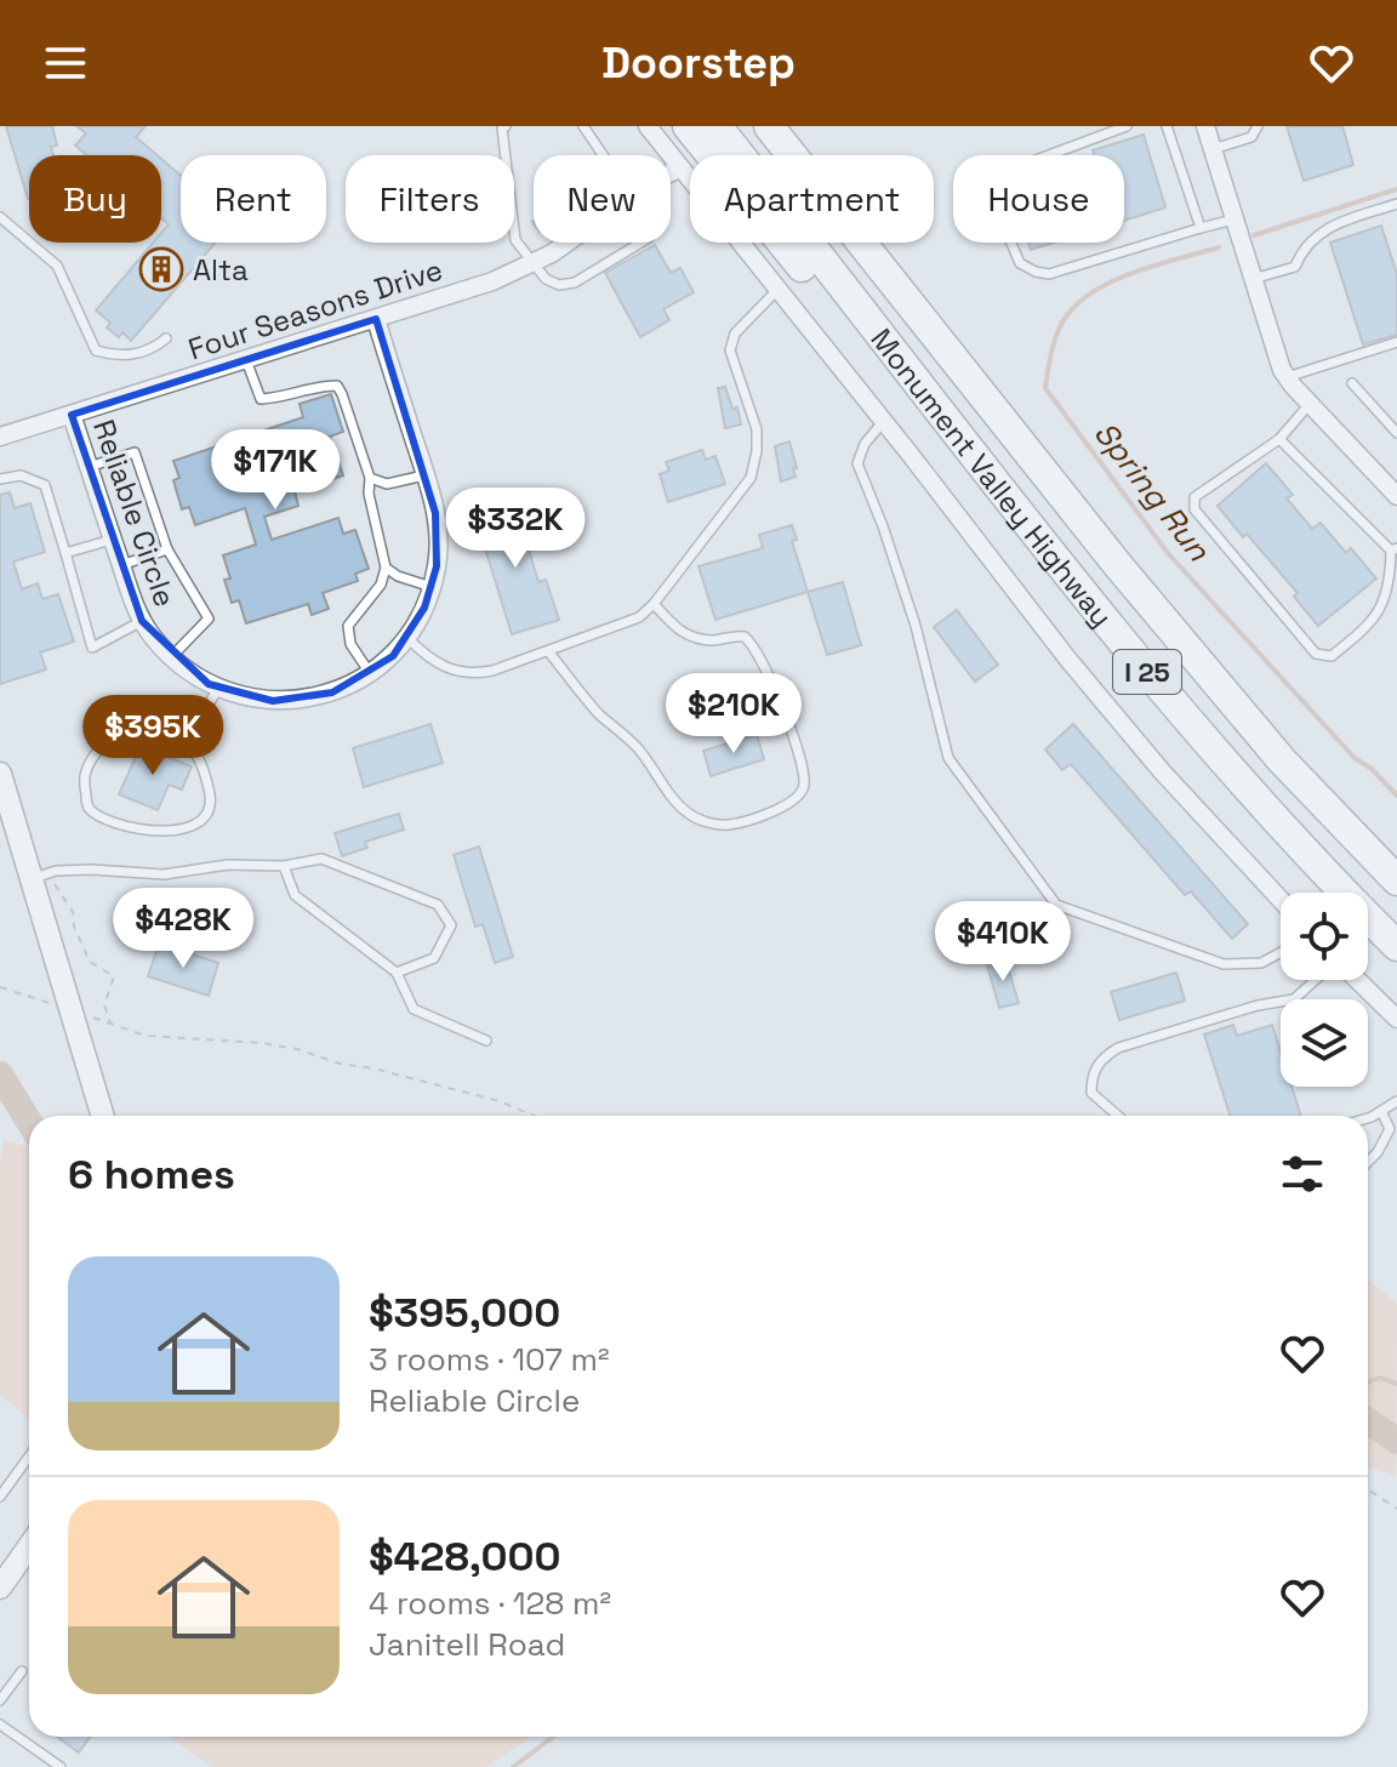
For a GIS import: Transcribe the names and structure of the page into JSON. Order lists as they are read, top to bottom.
{
  "streets": {
    "highway": ["Monument Valley Highway", "I 25"],
    "street": ["Four Seasons Drive", "Reliable Circle"]
  },
  "crossings": [
    ["Four Seasons Drive", "Reliable Circle"]
  ],
  "water": ["Spring Run"],
  "places": {
    "building": ["Alta"]
  },
  "page": {
    "header": "Doorstep",
    "chip": [
      "Buy",
      "Rent",
      "Filters",
      "New",
      "Apartment",
      "House"
    ],
    "price": [
      "$171K",
      "$332K",
      "$210K",
      "$395K",
      "$428K",
      "$410K"
    ],
    "heading": "6 homes",
    "list": [
      {
        "name": "$395,000",
        "note": "3 rooms · 107 m² · Reliable Circle"
      },
      {
        "name": "$428,000",
        "note": "4 rooms · 128 m² · Janitell Road"
      }
    ]
  }
}
